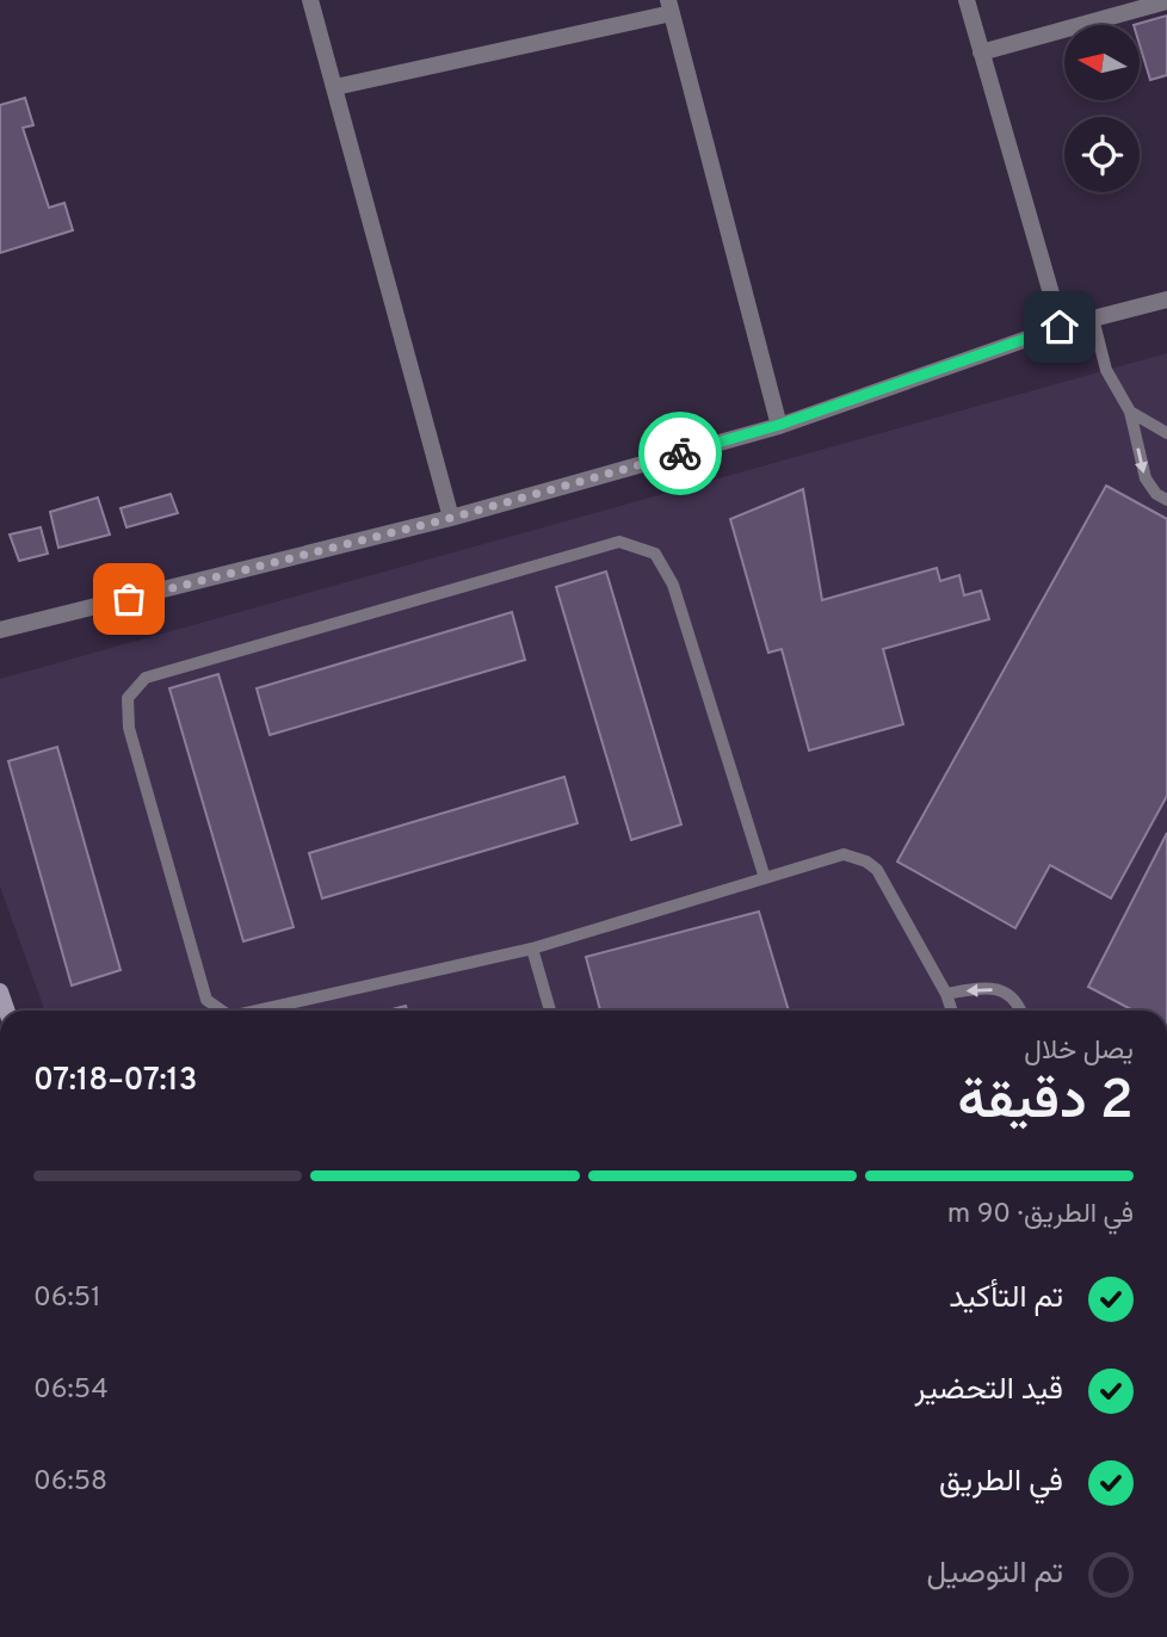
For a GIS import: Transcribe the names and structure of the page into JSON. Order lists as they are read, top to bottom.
{
  "north": "left",
  "page": {
    "heading": ["2 دقيقة", "يصل خلال", "07:13–07:18"],
    "bar": "في الطريق · 90 m",
    "list": [
      ["تم التأكيد", "06:51"],
      ["قيد التحضير", "06:54"],
      ["في الطريق", "06:58"],
      "تم التوصيل"
    ]
  }
}
